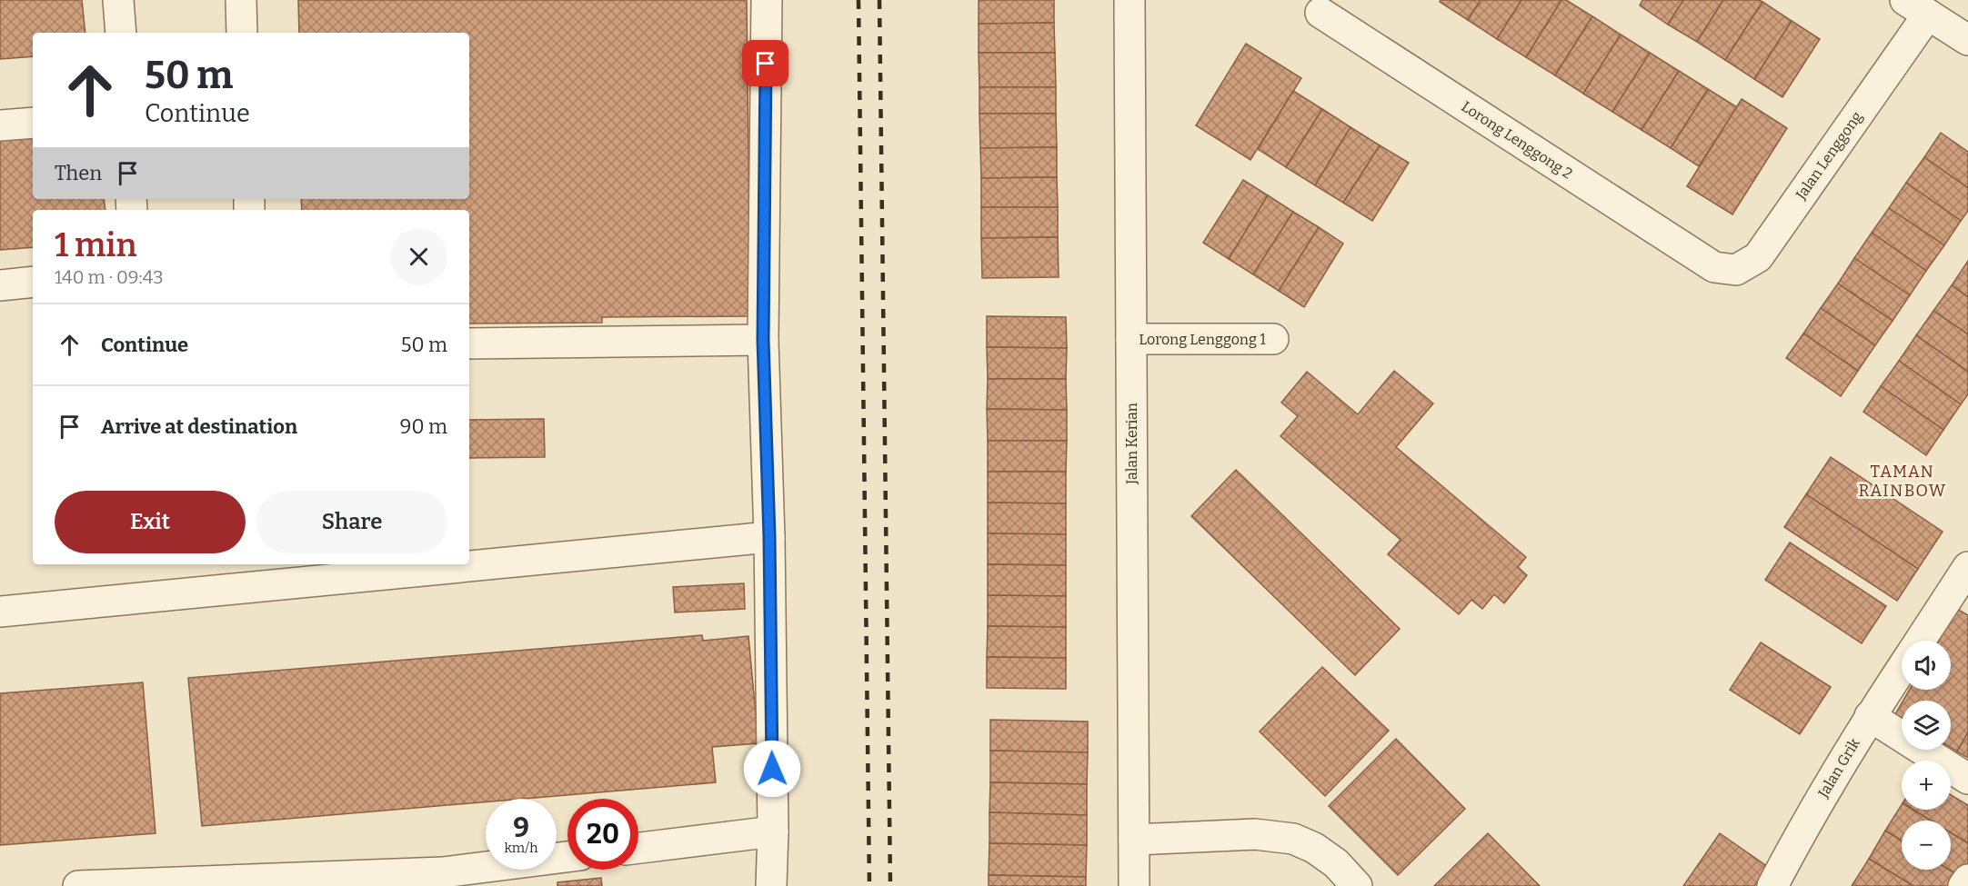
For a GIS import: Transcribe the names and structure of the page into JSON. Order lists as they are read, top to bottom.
{
  "streets": {
    "street": [
      "Lorong Lenggong 2",
      "Jalan Lenggong",
      "Lorong Lenggong 1",
      "Jalan Kerian",
      "Jalan Grik"
    ]
  },
  "crossings": [
    ["Lorong Lenggong 2", "Jalan Lenggong"],
    ["Lorong Lenggong 1", "Jalan Kerian"]
  ],
  "districts": ["TAMAN RAINBOW"],
  "page": {
    "turn": ["50 m", "Continue"],
    "then": "Then",
    "heading": ["1 min", "140 m · 09:43"],
    "list": [
      {
        "name": "Continue",
        "value": "50 m"
      },
      {
        "name": "Arrive at destination",
        "value": "90 m"
      }
    ],
    "buttons": ["Exit", "Share"],
    "map_buttons": ["+", "−"],
    "speed": "9 km/h",
    "limit": "20"
  }
}
